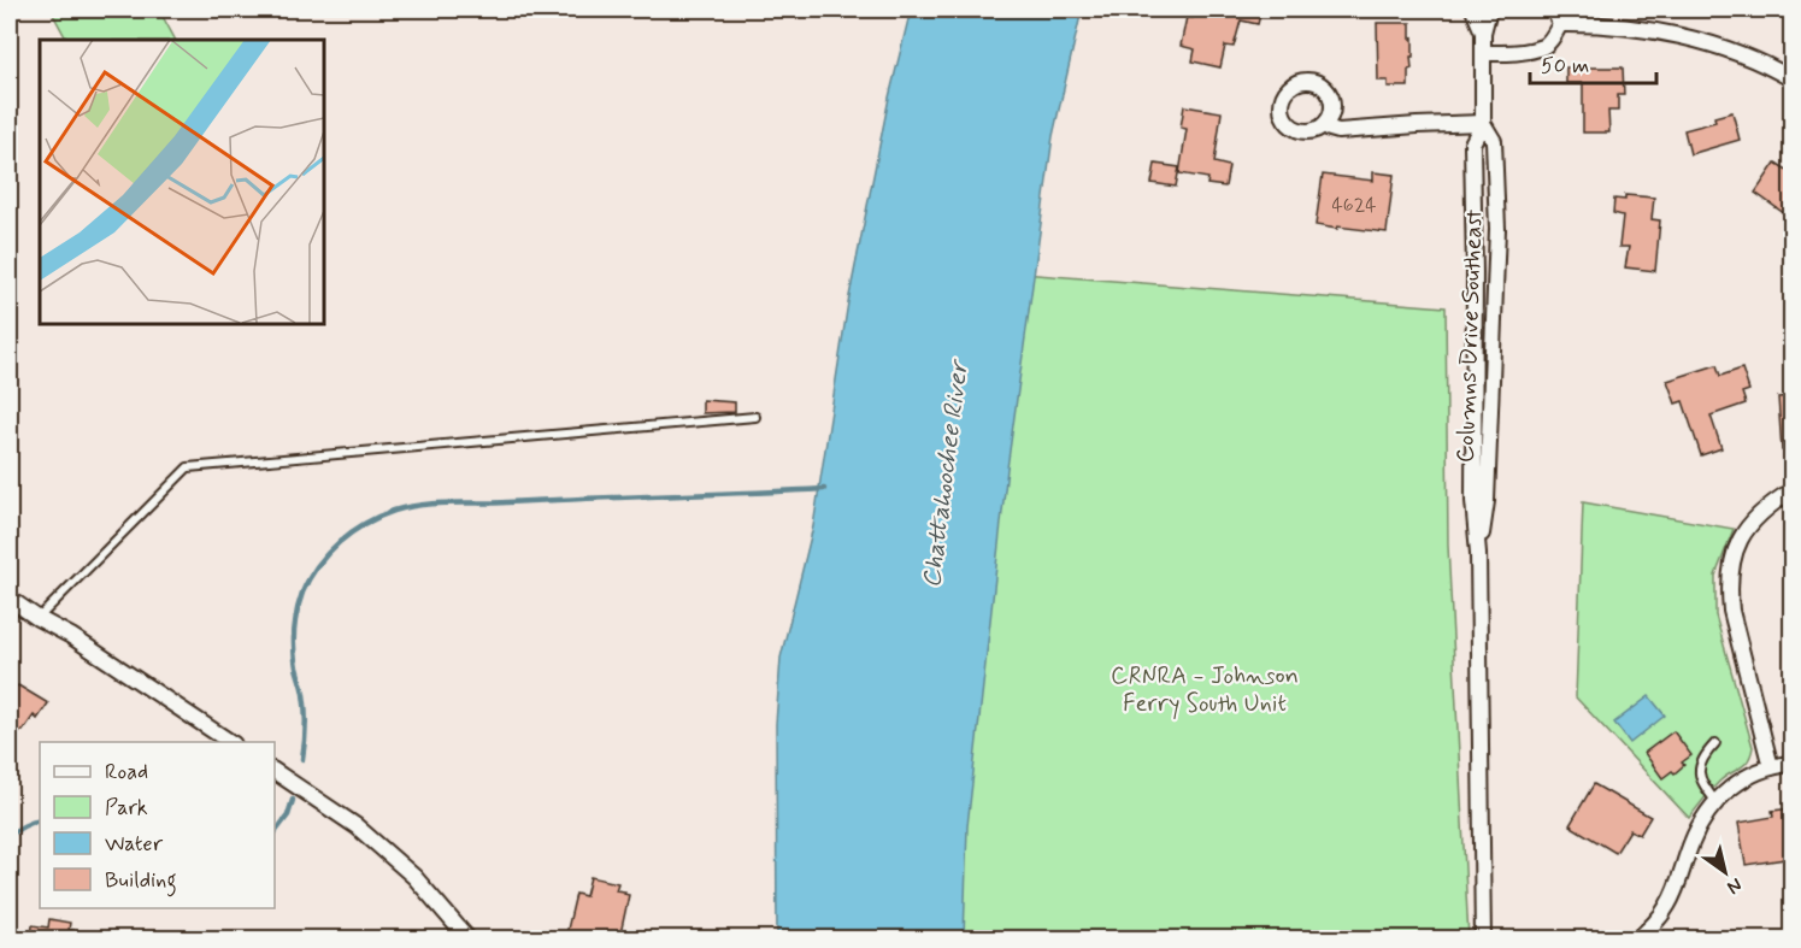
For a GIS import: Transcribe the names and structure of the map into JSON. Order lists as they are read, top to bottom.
{
  "streets": {
    "street": ["Columns Drive Southeast"]
  },
  "water": ["Chattahoochee River"],
  "parks": ["CRNRA - Johnson Ferry South Unit"],
  "house_numbers": ["4624"],
  "legend": [
    "Road",
    "Park",
    "Water",
    "Building"
  ],
  "scale_bar": "50 m",
  "north": "bottom right"
}
